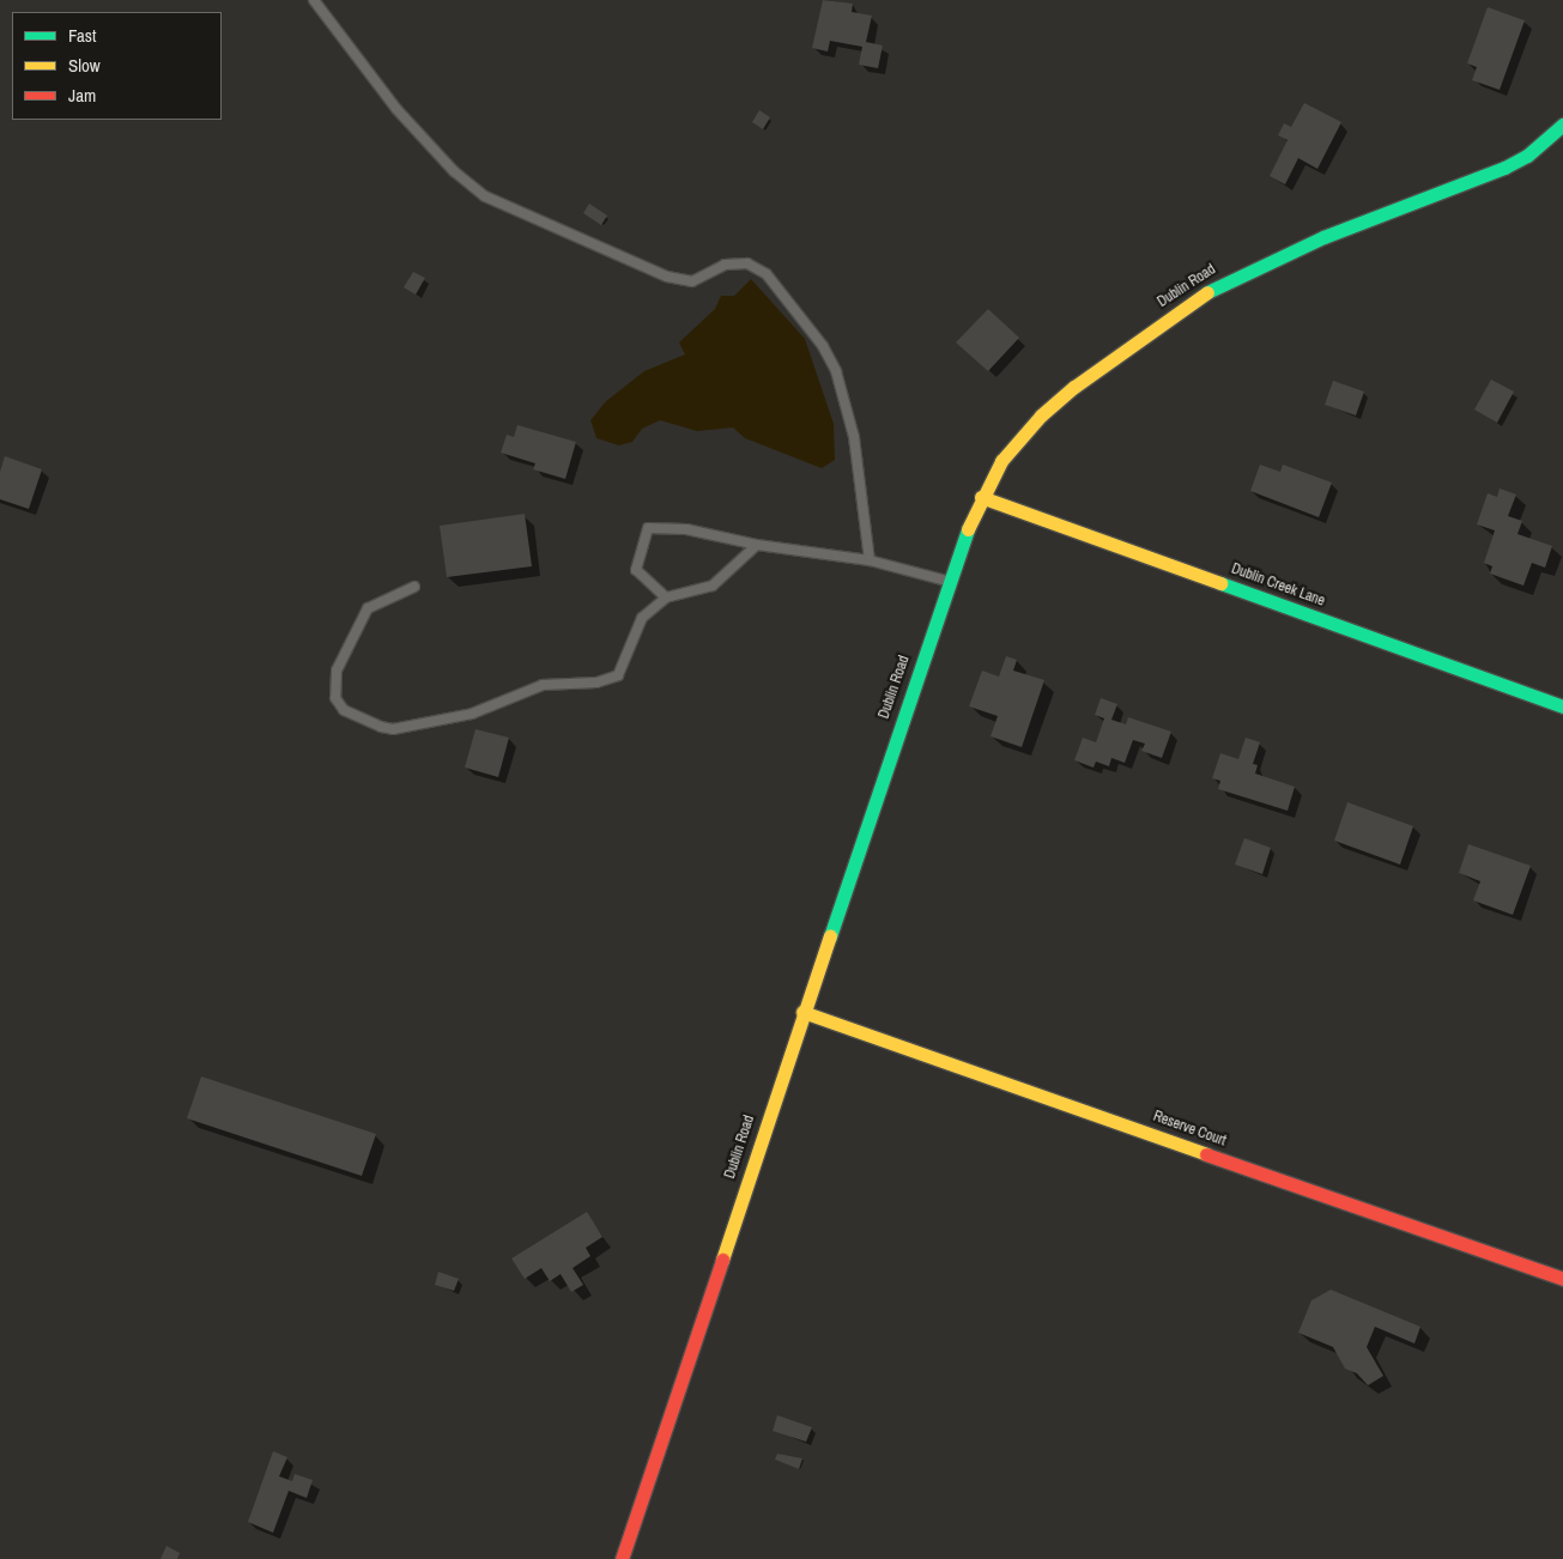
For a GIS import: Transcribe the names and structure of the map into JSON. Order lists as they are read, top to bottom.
{
  "streets": {
    "street": ["Dublin Road", "Dublin Creek Lane", "Reserve Court"]
  },
  "crossings": [
    ["Dublin Road", "Dublin Creek Lane"],
    ["Dublin Road", "Reserve Court"]
  ],
  "legend": ["Fast", "Slow", "Jam"]
}
